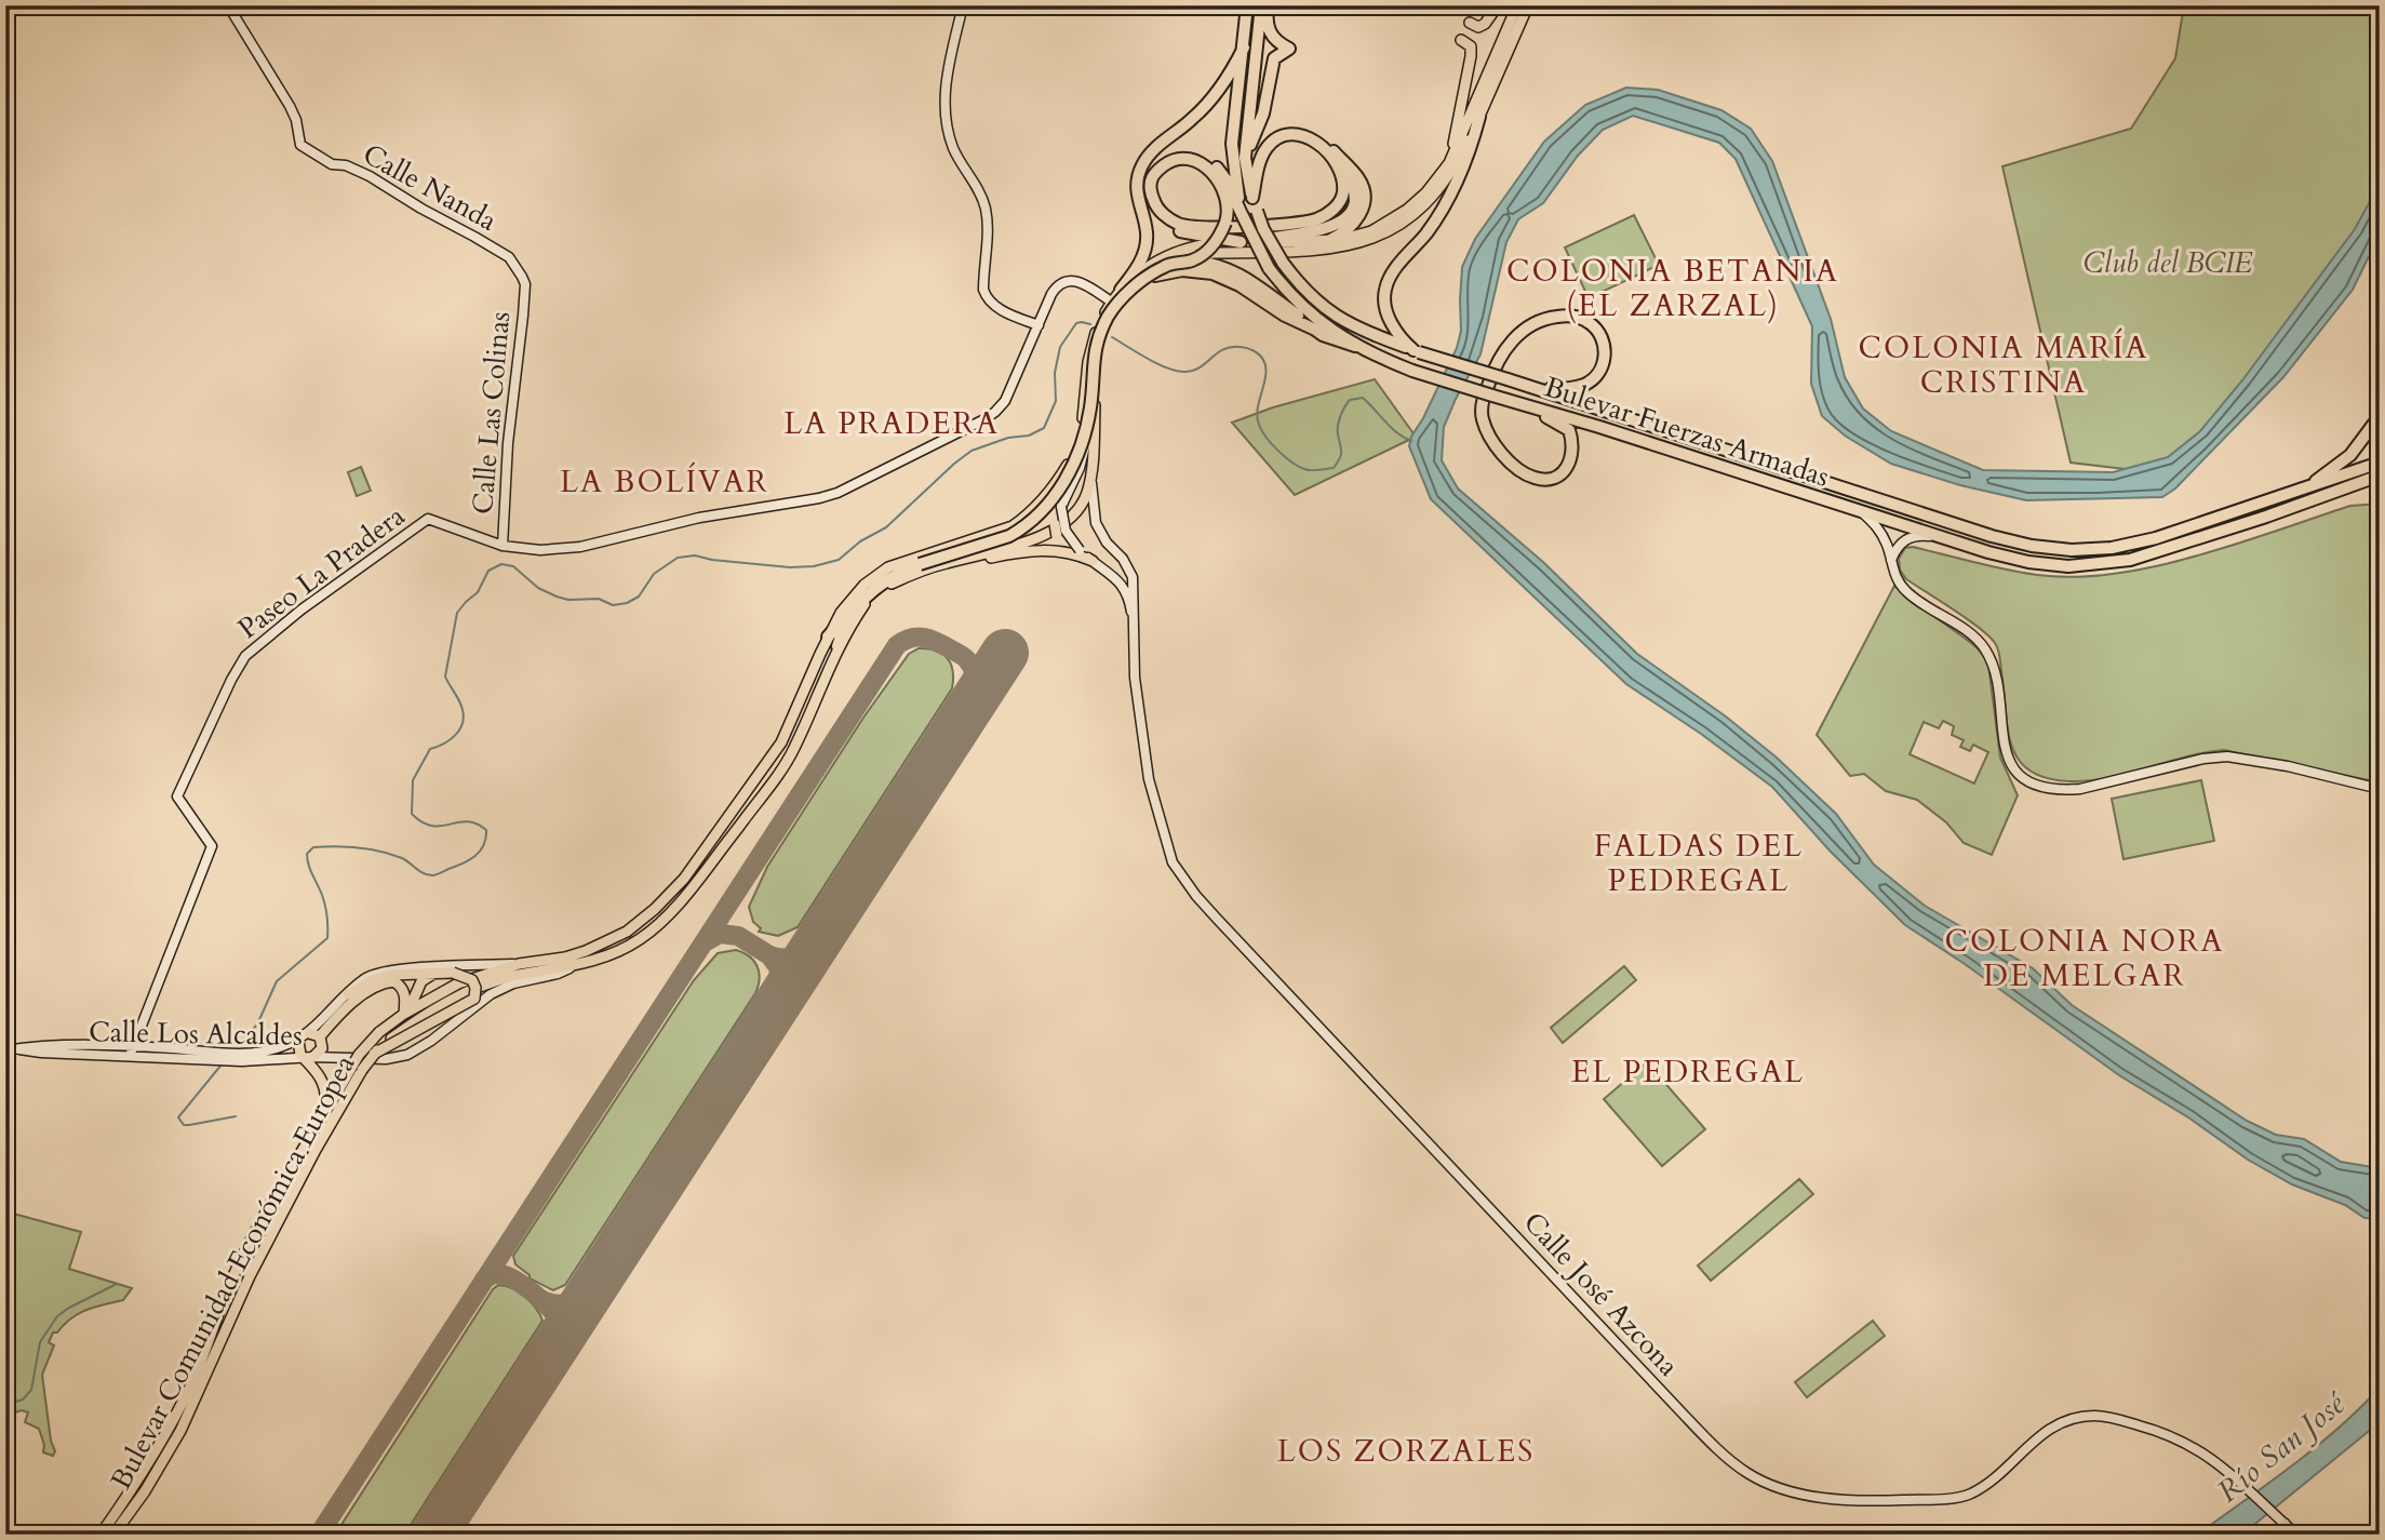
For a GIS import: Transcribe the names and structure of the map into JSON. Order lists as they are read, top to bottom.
{
  "streets": {
    "highway": ["Bulevar Fuerzas Armadas"],
    "main road": ["Bulevar Comunidad Económica Europea"],
    "street": [
      "Calle Nanda",
      "Calle Las Colinas",
      "Paseo La Pradera",
      "Calle Los Alcaldes",
      "Calle José Azcona"
    ]
  },
  "crossings": [
    ["Calle Nanda", "Calle Las Colinas"],
    ["Calle Las Colinas", "Paseo La Pradera"],
    ["Paseo La Pradera", "Calle Los Alcaldes"],
    ["Paseo La Pradera", "Bulevar Comunidad Económica Europea"],
    ["Calle Los Alcaldes", "Bulevar Comunidad Económica Europea"],
    ["Bulevar Comunidad Económica Europea", "Calle José Azcona"]
  ],
  "districts": [
    "COLONIA BETANIA (EL ZARZAL)",
    "COLONIA MARÍA CRISTINA",
    "LA PRADERA",
    "LA BOLÍVAR",
    "FALDAS DEL PEDREGAL",
    "COLONIA NORA DE MELGAR",
    "EL PEDREGAL",
    "LOS ZORZALES"
  ],
  "water": ["Río San José"],
  "parks": ["Club del BCIE"]
}
